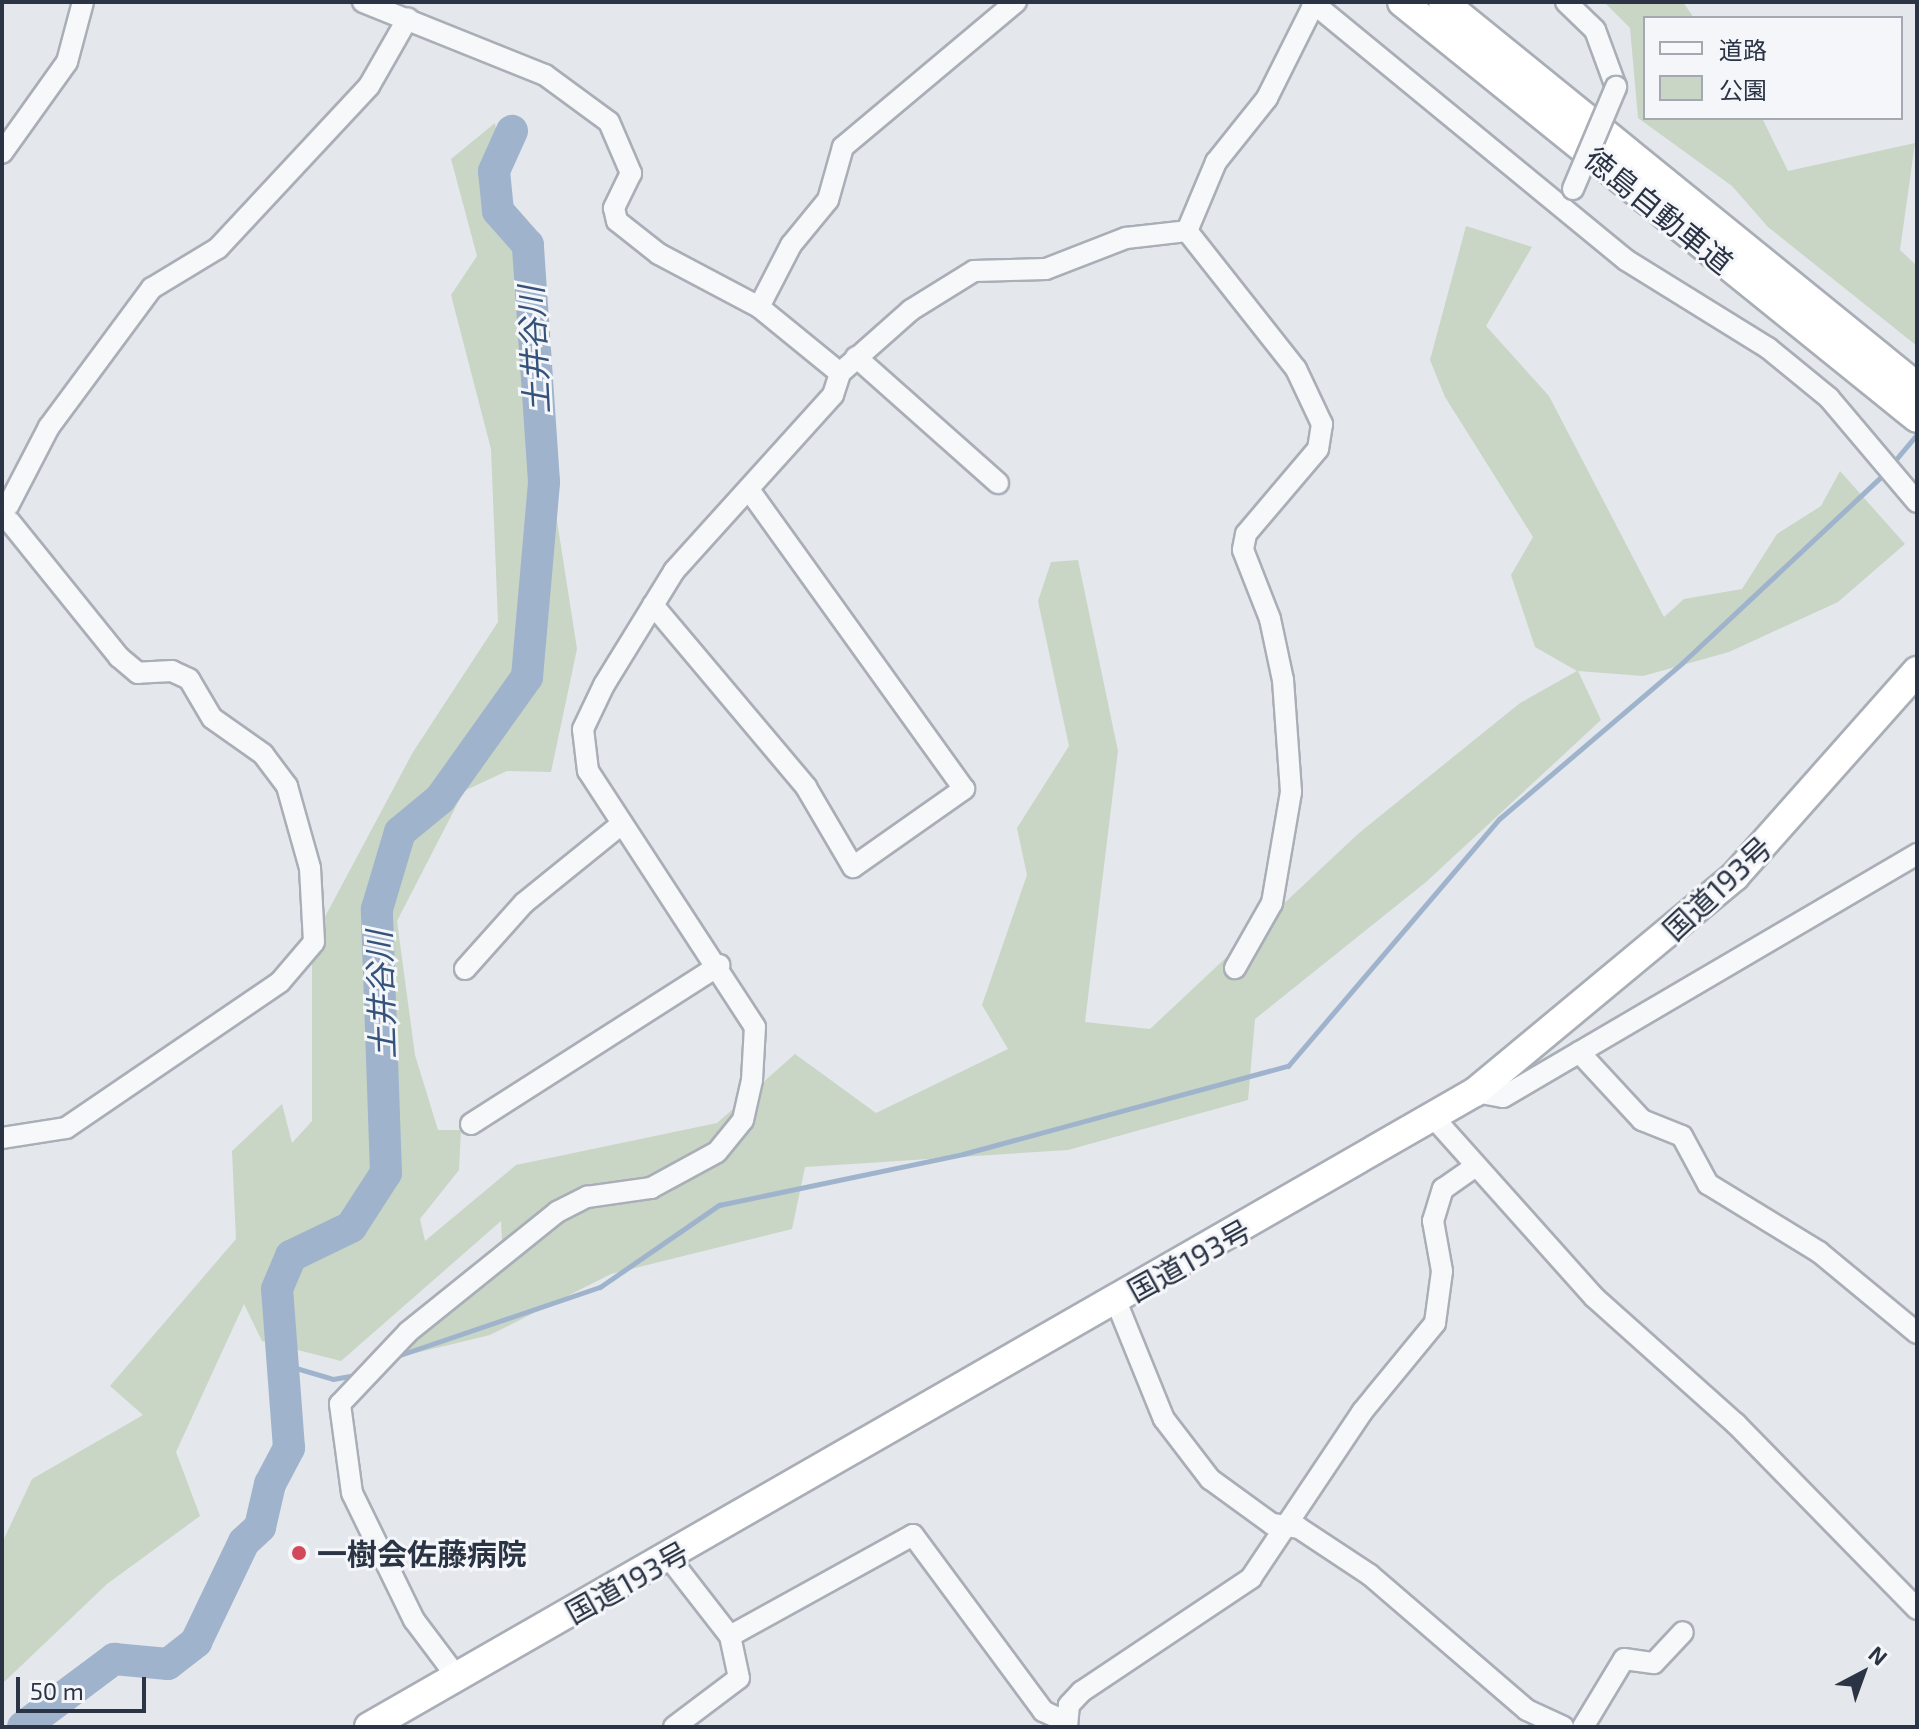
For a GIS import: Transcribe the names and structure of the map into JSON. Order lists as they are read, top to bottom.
{
  "streets": {
    "highway": ["徳島自動車道", "国道193号"]
  },
  "water": ["土井谷川"],
  "places": ["一樹会佐藤病院"],
  "legend": ["道路", "公園"],
  "scale_bar": "50 m",
  "north": "top right"
}
